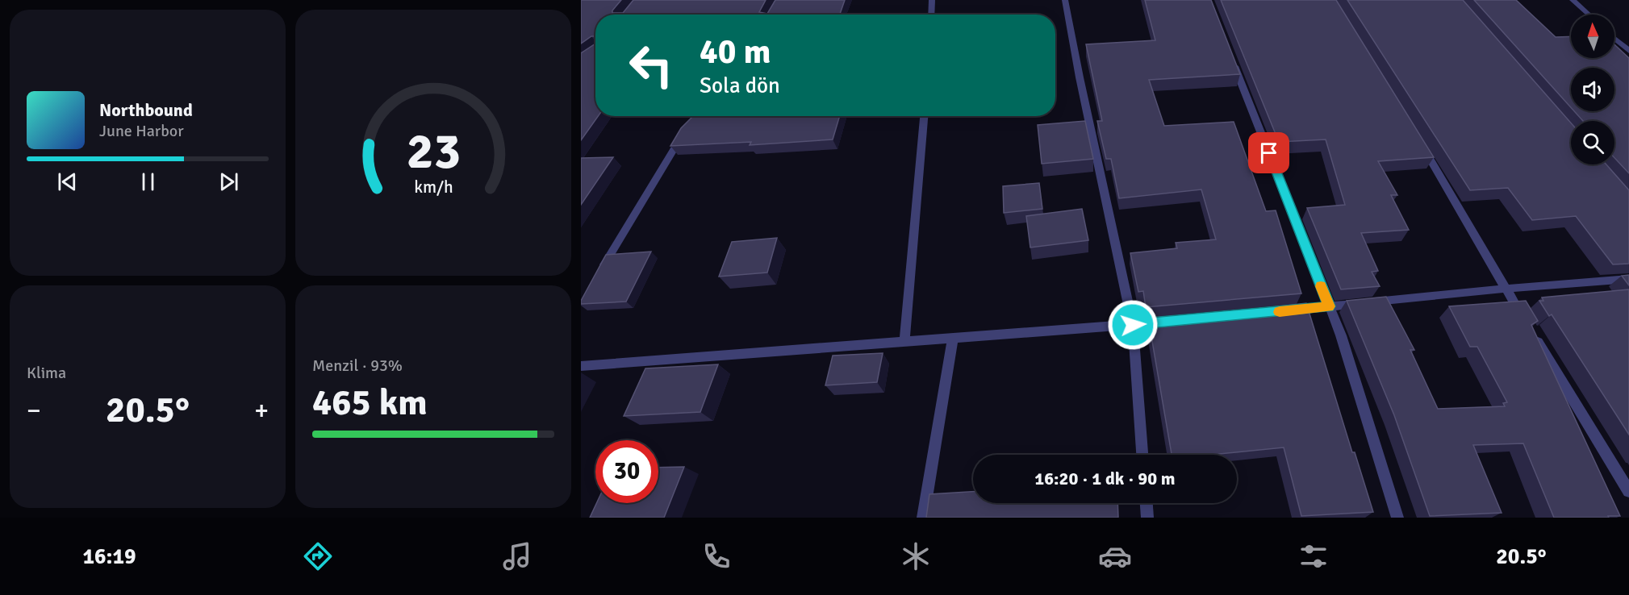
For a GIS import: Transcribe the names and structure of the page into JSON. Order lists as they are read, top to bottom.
{
  "north": "top",
  "page": {
    "turn": ["40 m", "Sola dön"],
    "song": ["Northbound", "June Harbor"],
    "tile": [
      "Klima",
      ["Menzil · 93%", "465 km"]
    ],
    "heat": ["−", "20.5°", "+"],
    "limit": "30",
    "trip": "16:20 · 1 dk · 90 m",
    "tabs": ["16:19", "20.5°"],
    "gauge": ["23", "km/h"]
  }
}
